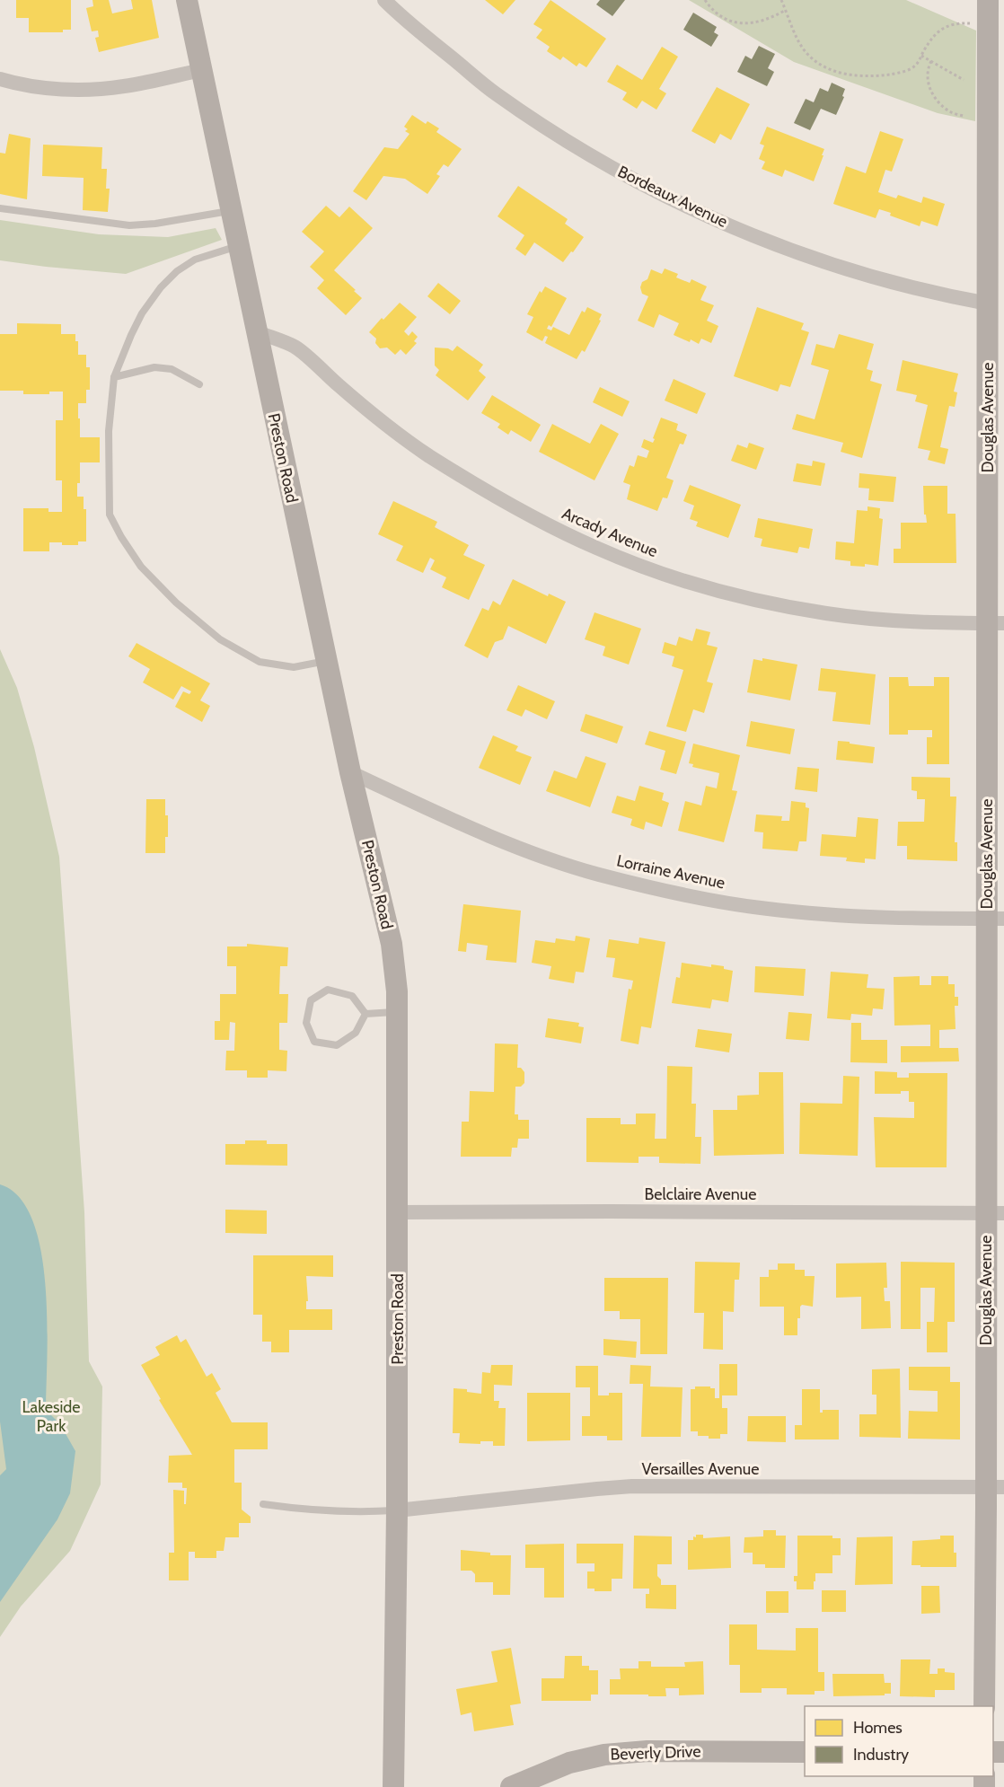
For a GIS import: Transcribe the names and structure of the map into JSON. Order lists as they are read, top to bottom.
{
  "streets": {
    "street": [
      "Bordeaux Avenue",
      "Douglas Avenue",
      "Preston Road",
      "Arcady Avenue",
      "Lorraine Avenue",
      "Belclaire Avenue",
      "Versailles Avenue",
      "Beverly Drive"
    ]
  },
  "crossings": [
    ["Bordeaux Avenue", "Douglas Avenue"],
    ["Douglas Avenue", "Arcady Avenue"],
    ["Douglas Avenue", "Lorraine Avenue"],
    ["Douglas Avenue", "Belclaire Avenue"],
    ["Douglas Avenue", "Versailles Avenue"],
    ["Preston Road", "Arcady Avenue"],
    ["Preston Road", "Lorraine Avenue"],
    ["Preston Road", "Belclaire Avenue"],
    ["Preston Road", "Versailles Avenue"]
  ],
  "parks": ["Lakeside Park"],
  "legend": ["Homes", "Industry"]
}
